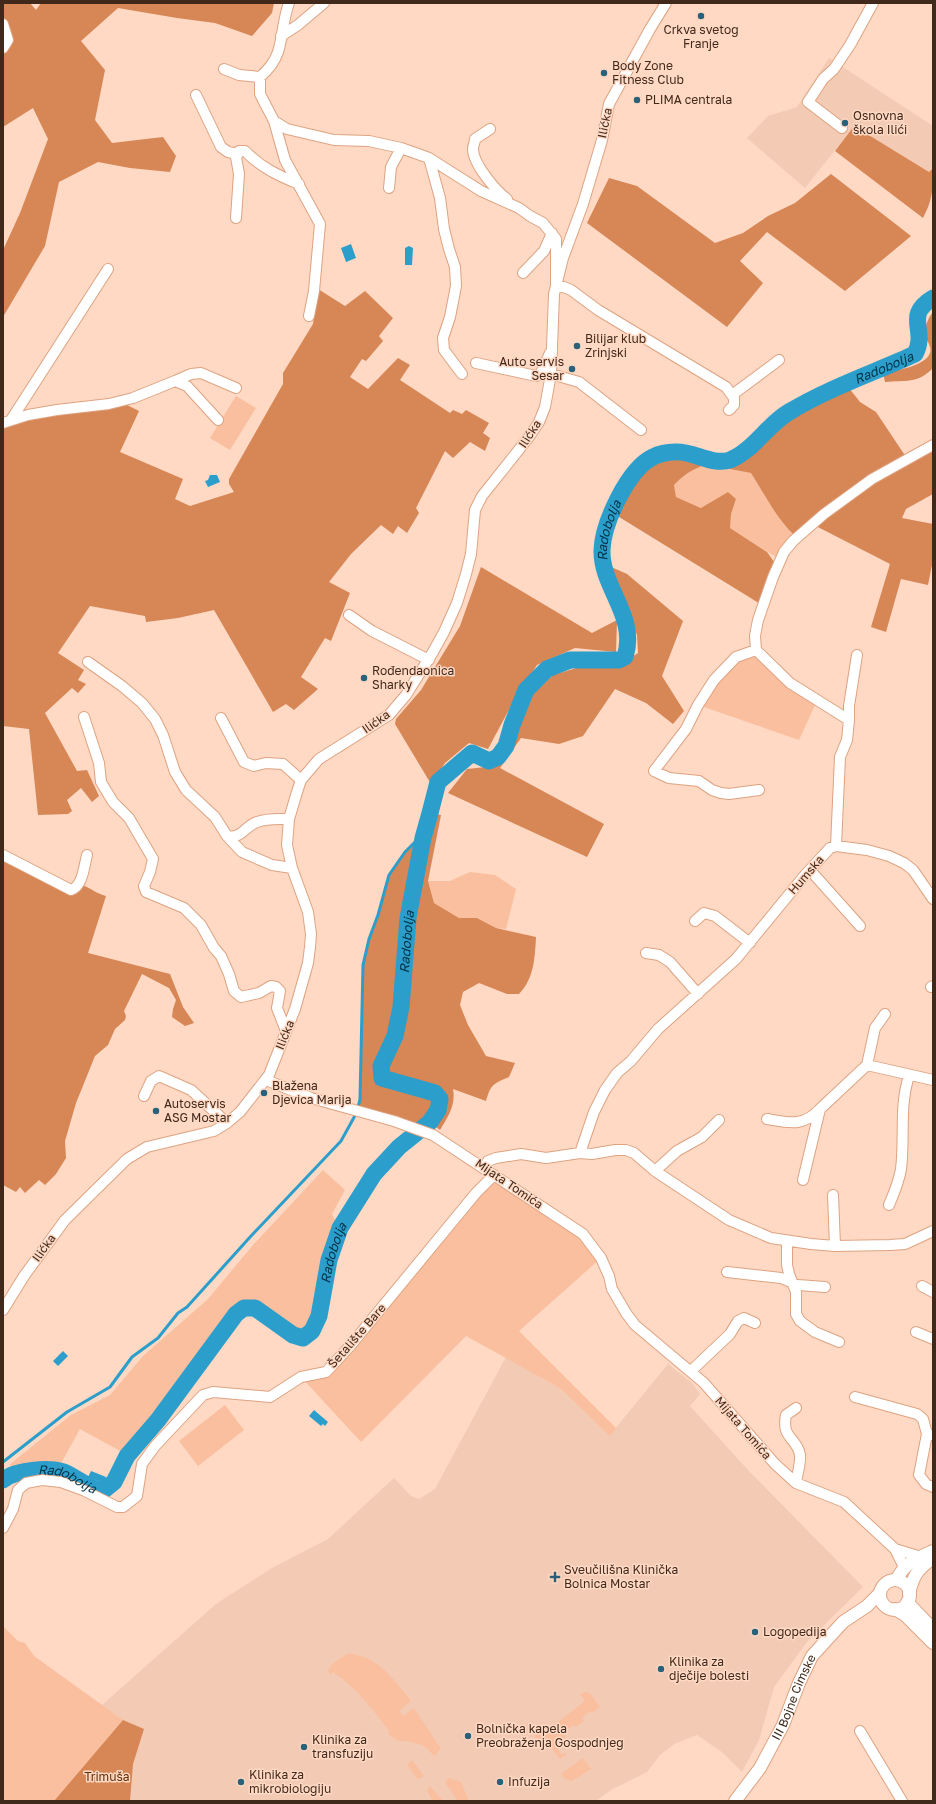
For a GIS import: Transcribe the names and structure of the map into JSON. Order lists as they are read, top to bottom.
{
  "streets": {
    "street": [
      "Ilićka",
      "Humska",
      "Mijata Tomića",
      "Šetalište Bare",
      "III Bojne Cimske"
    ]
  },
  "crossings": [
    ["Ilićka", "Mijata Tomića"],
    ["Mijata Tomića", "Šetalište Bare"]
  ],
  "water": ["Radobolja"],
  "parks": ["Trimuša"],
  "places": {
    "other": [
      "Crkva svetog Franje",
      "Body Zone Fitness Club",
      "PLIMA centrala",
      "Osnovna škola Ilići",
      "Bilijar klub Zrinjski",
      "Auto servis Sesar",
      "Rođendaonica Sharky",
      "Blažena Djevica Marija",
      "Autoservis ASG Mostar",
      "Logopedija",
      "Klinika za dječije bolesti",
      "Bolnička kapela Preobraženja Gospodnjeg",
      "Klinika za transfuziju",
      "Klinika za mikrobiologiju",
      "Infuzija"
    ],
    "health": ["Sveučilišna Klinička Bolnica Mostar"]
  }
}
